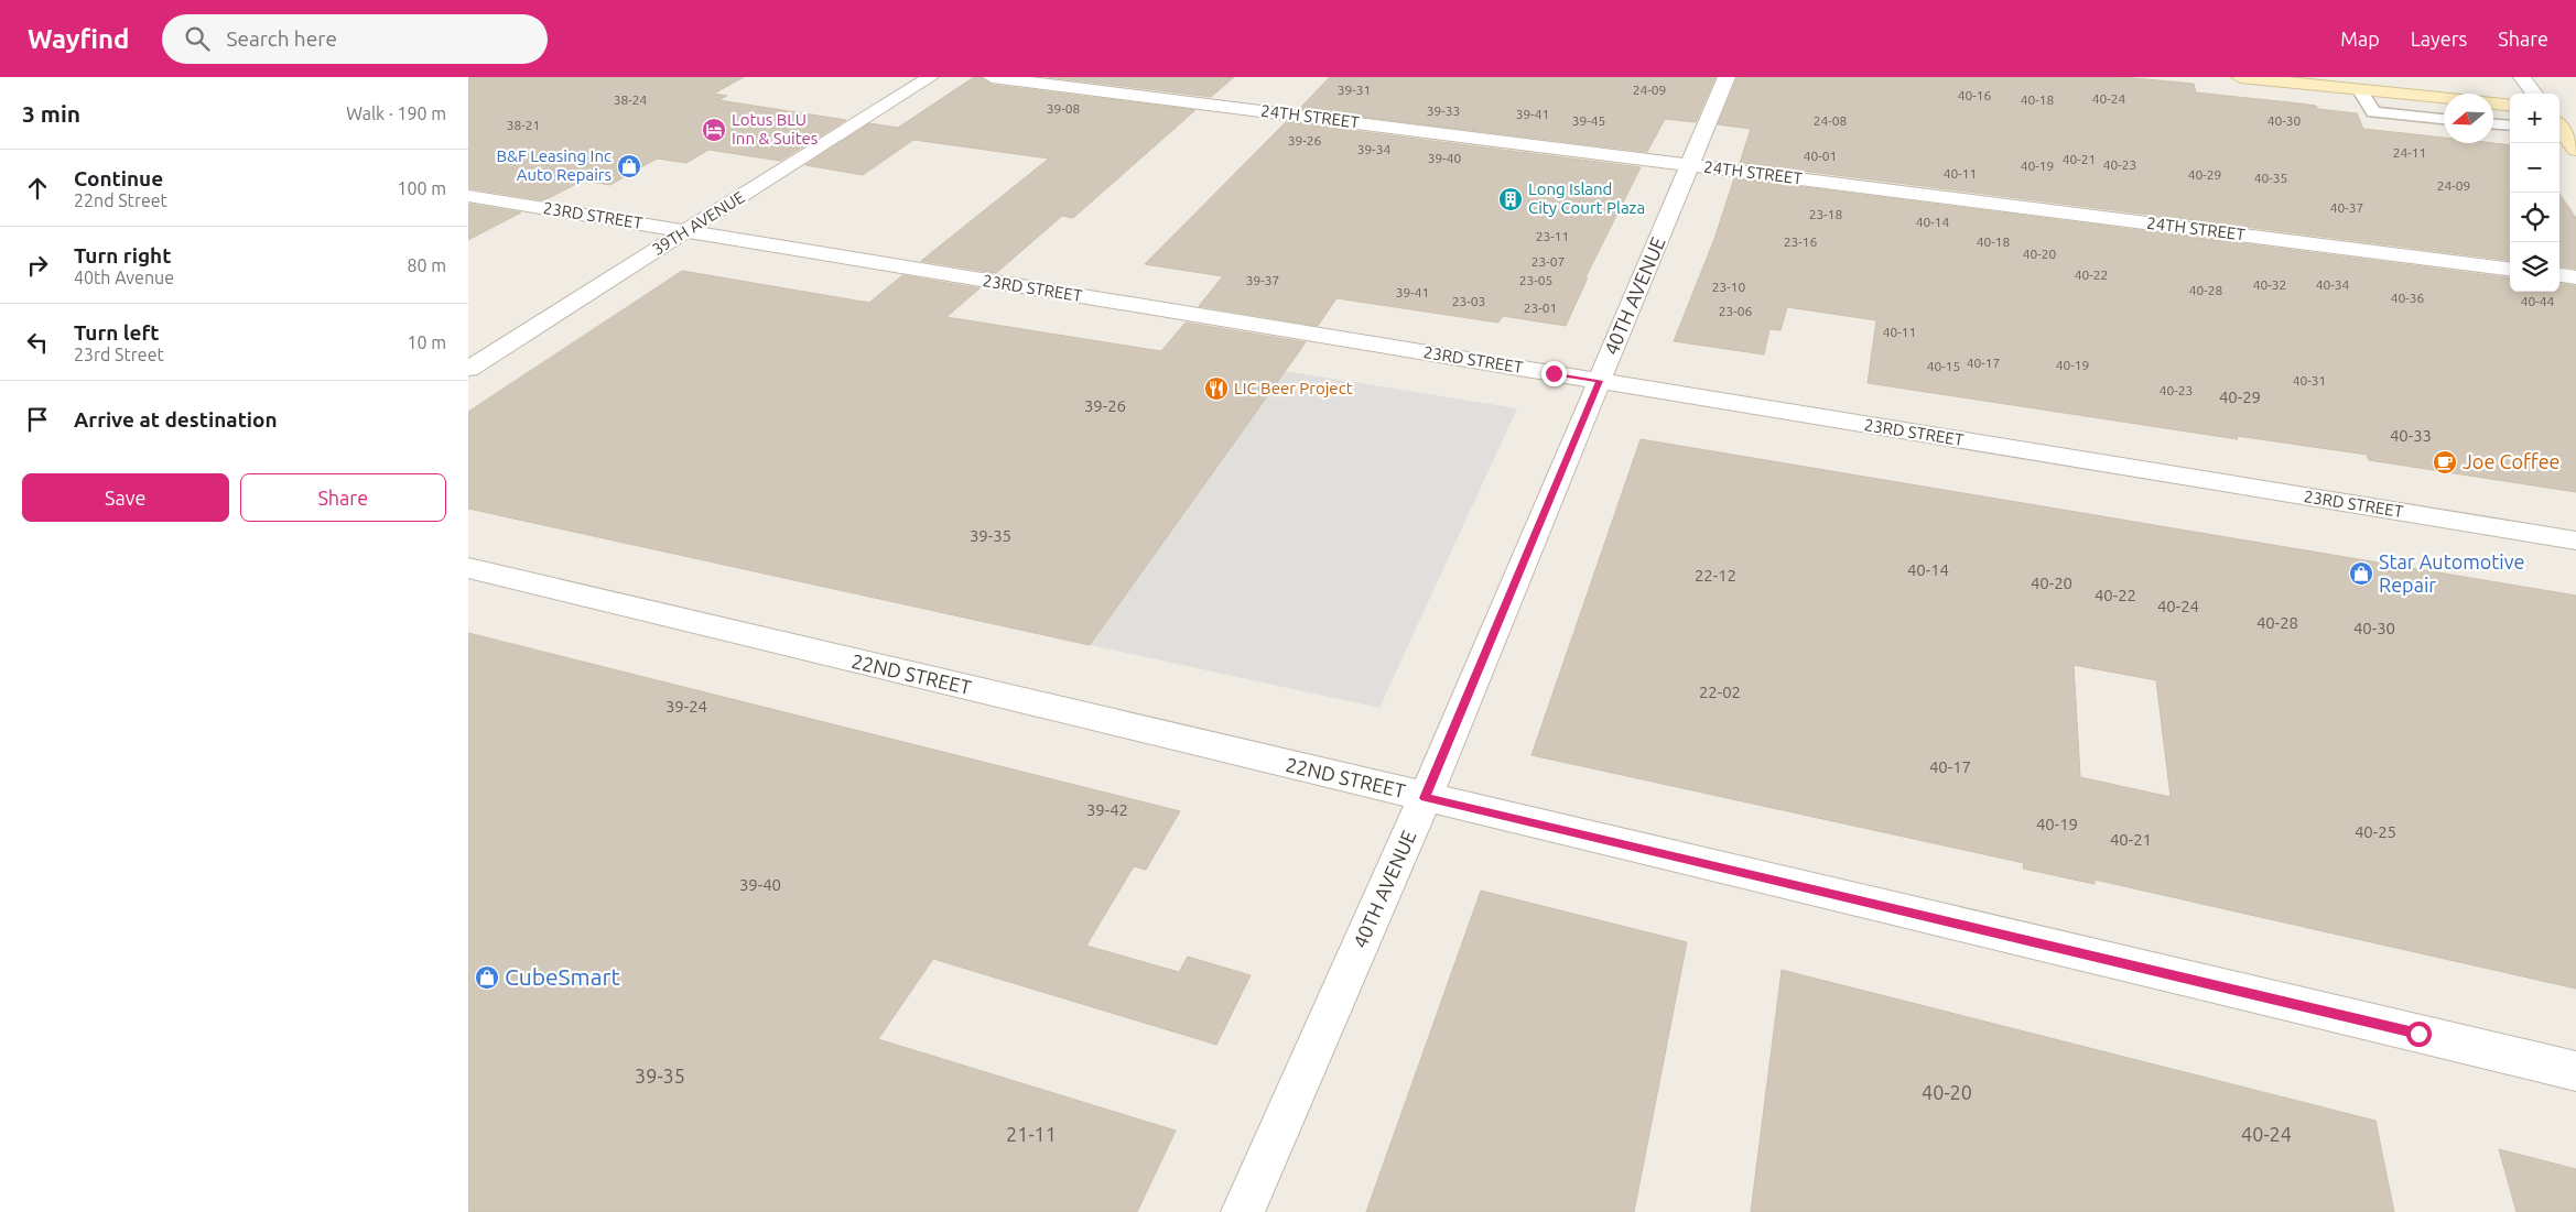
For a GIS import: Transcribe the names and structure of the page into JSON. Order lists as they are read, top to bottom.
{
  "streets": {
    "street": [
      "24TH STREET",
      "23RD STREET",
      "39TH AVENUE",
      "40TH AVENUE",
      "22ND STREET"
    ]
  },
  "crossings": [
    ["24TH STREET", "40TH AVENUE"],
    ["23RD STREET", "39TH AVENUE"],
    ["23RD STREET", "40TH AVENUE"],
    ["40TH AVENUE", "22ND STREET"]
  ],
  "places": {
    "hotel": ["Lotus BLU Inn & Suites"],
    "shop": ["B&F Leasing Inc Auto Repairs", "Star Automotive Repair", "CubeSmart"],
    "building": ["Long Island City Court Plaza"],
    "restaurant": ["LIC Beer Project"],
    "cafe": ["Joe Coffee"]
  },
  "house_numbers": [
    "39-31",
    "24-09",
    "40-16",
    "40-24",
    "38-24",
    "40-18",
    "39-08",
    "39-33",
    "39-41",
    "39-45",
    "24-08",
    "40-30",
    "38-21",
    "39-26",
    "39-34",
    "24-11",
    "40-01",
    "39-40",
    "40-21",
    "40-23",
    "40-19",
    "40-11",
    "40-29",
    "40-35",
    "24-09",
    "40-37",
    "23-18",
    "40-14",
    "23-11",
    "23-16",
    "40-18",
    "40-20",
    "23-07",
    "40-22",
    "39-37",
    "23-05",
    "40-32",
    "40-34",
    "23-10",
    "40-28",
    "39-41",
    "40-36",
    "23-03",
    "40-44",
    "23-01",
    "23-06",
    "40-11",
    "40-17",
    "40-19",
    "40-15",
    "40-31",
    "40-23",
    "40-29",
    "39-26",
    "40-33",
    "39-35",
    "40-14",
    "22-12",
    "40-20",
    "40-22",
    "40-24",
    "40-28",
    "40-30",
    "22-02",
    "39-24",
    "40-17",
    "39-42",
    "40-19",
    "40-25",
    "40-21",
    "39-40",
    "39-35",
    "40-20",
    "21-11",
    "40-24"
  ],
  "north": "left",
  "page": {
    "header": "Wayfind",
    "search": "Search here",
    "nav": ["Map", "Layers", "Share"],
    "heading": ["3 min", "Walk · 190 m"],
    "map_buttons": ["+", "−"],
    "list": [
      ["Continue", "22nd Street", "100 m"],
      ["Turn right", "40th Avenue", "80 m"],
      ["Turn left", "23rd Street", "10 m"],
      "Arrive at destination"
    ],
    "buttons": ["Save", "Share"]
  }
}
